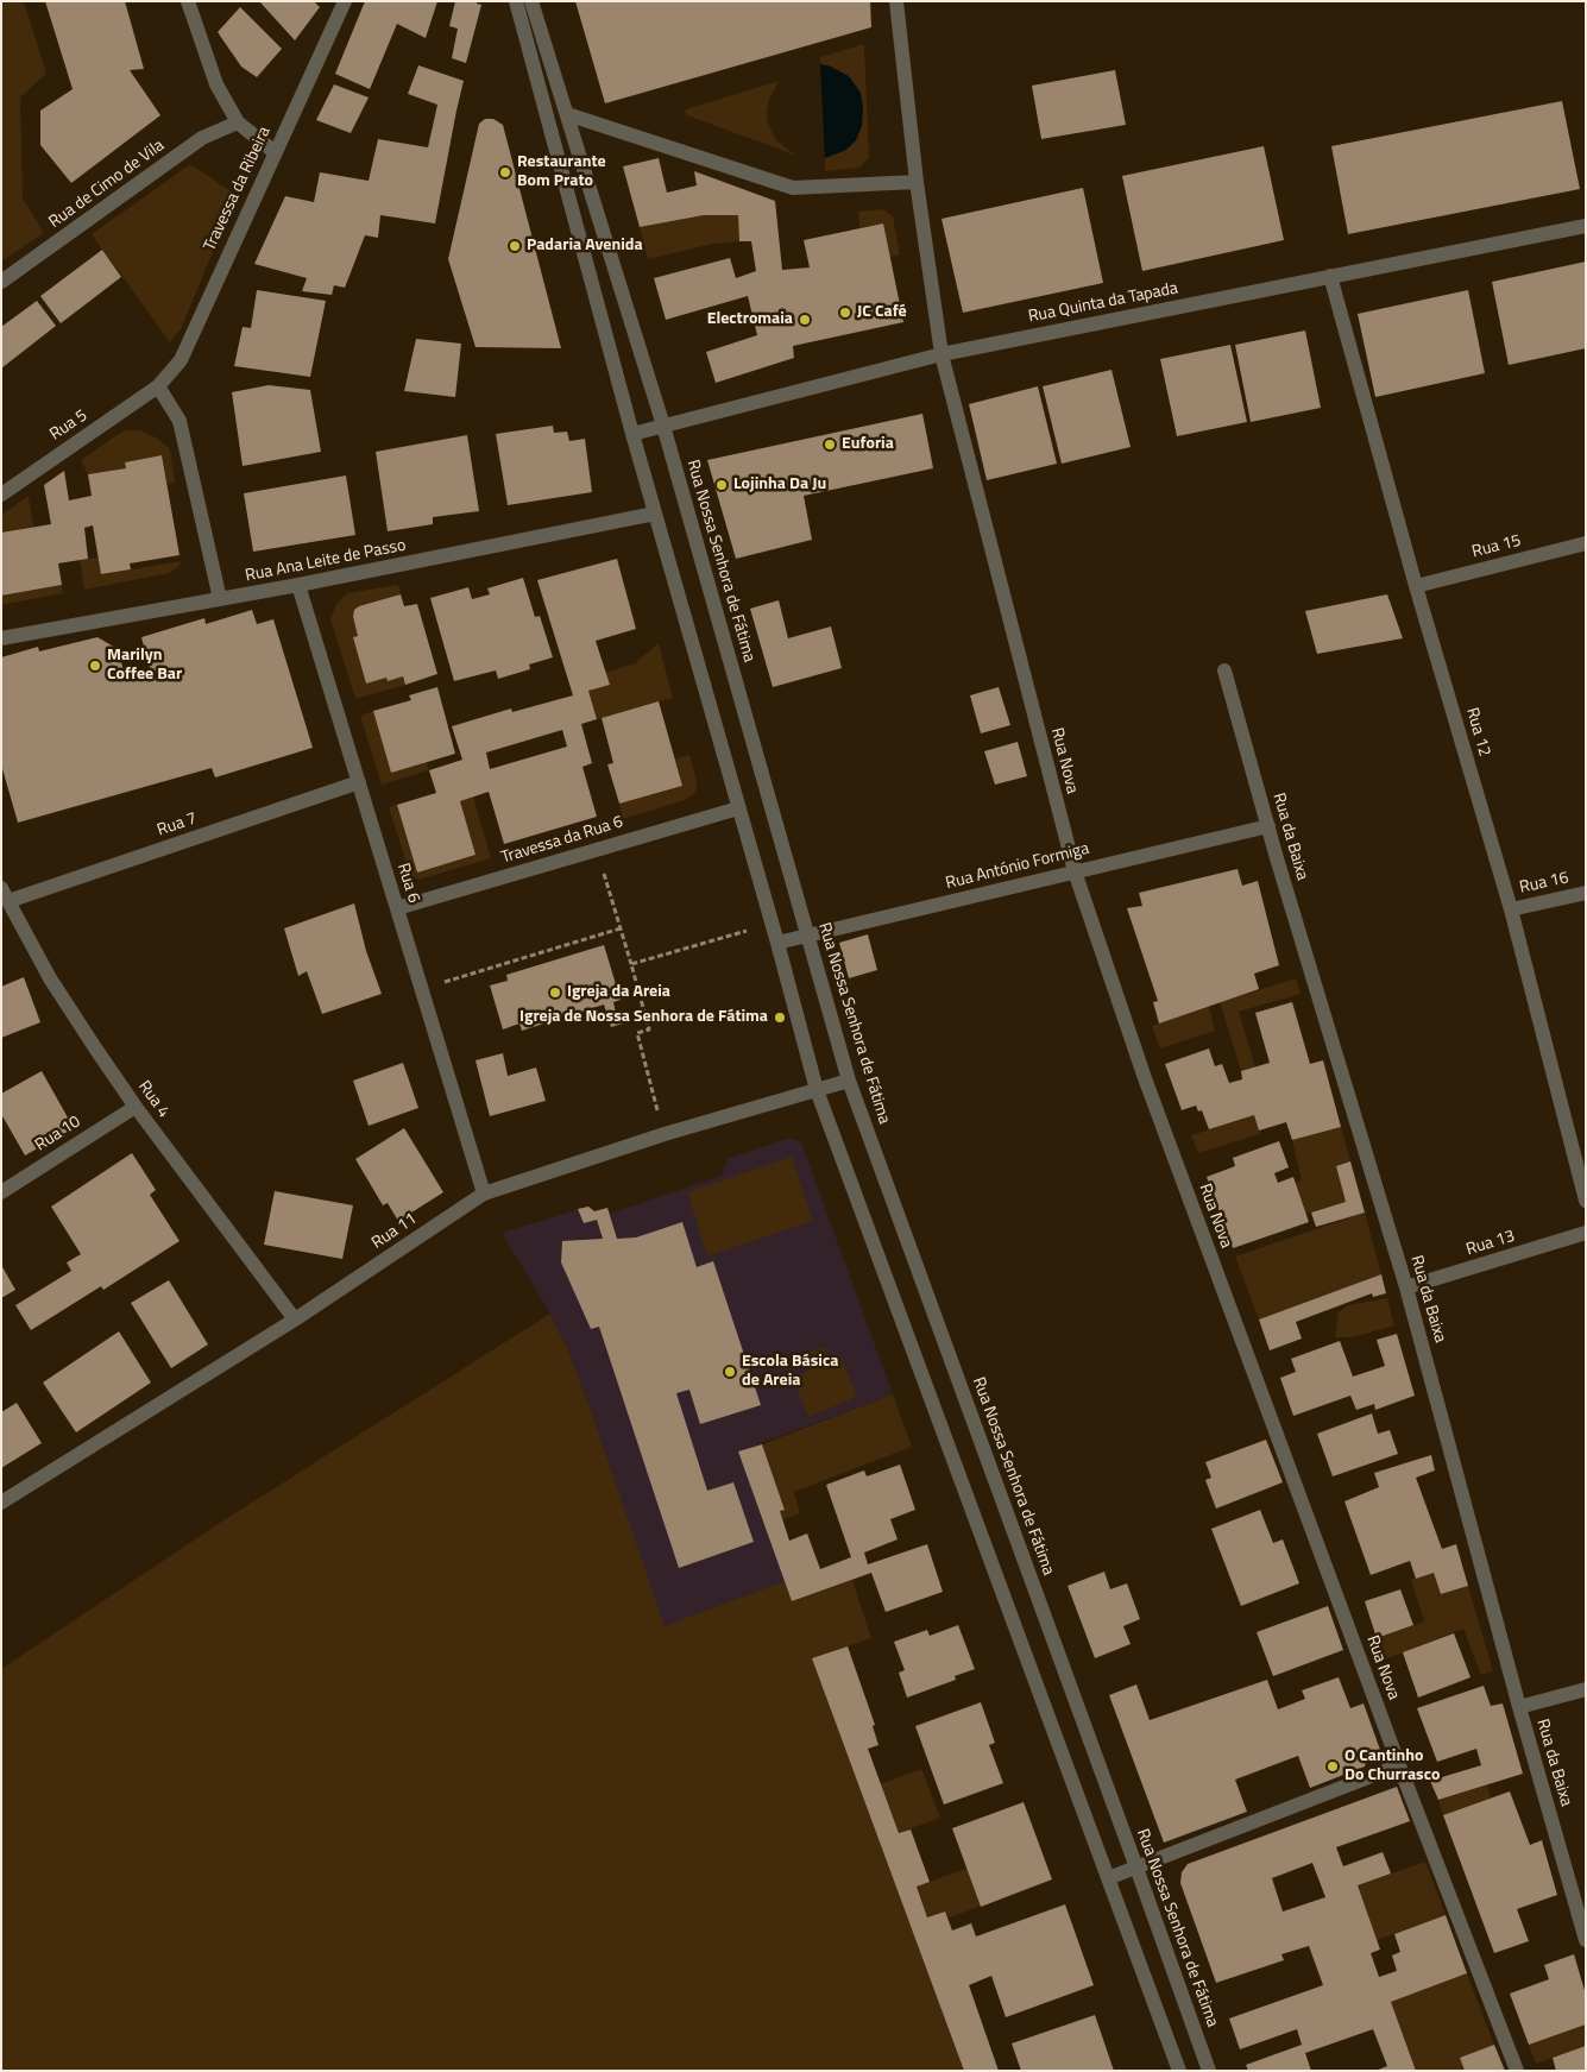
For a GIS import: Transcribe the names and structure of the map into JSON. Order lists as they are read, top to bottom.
{
  "streets": {
    "street": [
      "Rua de Cimo de Vila",
      "Travessa da Ribeira",
      "Rua Quinta da Tapada",
      "Rua 5",
      "Rua 15",
      "Rua Ana Leite de Passo",
      "Rua Nossa Senhora de Fátima",
      "Rua 12",
      "Rua Nova",
      "Rua 7",
      "Rua da Baixa",
      "Travessa da Rua 6",
      "Rua António Formiga",
      "Rua 6",
      "Rua 16",
      "Rua 4",
      "Rua 10",
      "Rua 11",
      "Rua 13"
    ]
  },
  "crossings": [
    ["Travessa da Ribeira", "Rua 5"],
    ["Rua Quinta da Tapada", "Rua Nossa Senhora de Fátima"],
    ["Rua Quinta da Tapada", "Rua 12"],
    ["Rua Quinta da Tapada", "Rua Nova"],
    ["Rua 15", "Rua 12"],
    ["Rua Ana Leite de Passo", "Rua 6"],
    ["Rua Nossa Senhora de Fátima", "Rua António Formiga"],
    ["Rua Nossa Senhora de Fátima", "Rua 11"],
    ["Rua 12", "Rua 16"],
    ["Rua Nova", "Rua António Formiga"],
    ["Rua 7", "Rua 6"],
    ["Rua 7", "Rua 4"],
    ["Rua da Baixa", "Rua António Formiga"],
    ["Rua da Baixa", "Rua 13"],
    ["Travessa da Rua 6", "Rua 6"],
    ["Rua 6", "Rua 11"],
    ["Rua 4", "Rua 10"],
    ["Rua 4", "Rua 11"]
  ],
  "places": [
    "Restaurante Bom Prato",
    "Padaria Avenida",
    "JC Café",
    "Electromaia",
    "Euforia",
    "Lojinha Da Ju",
    "Marilyn Coffee Bar",
    "Igreja da Areia",
    "Igreja de Nossa Senhora de Fátima",
    "Escola Básica de Areia",
    "O Cantinho Do Churrasco"
  ]
}
